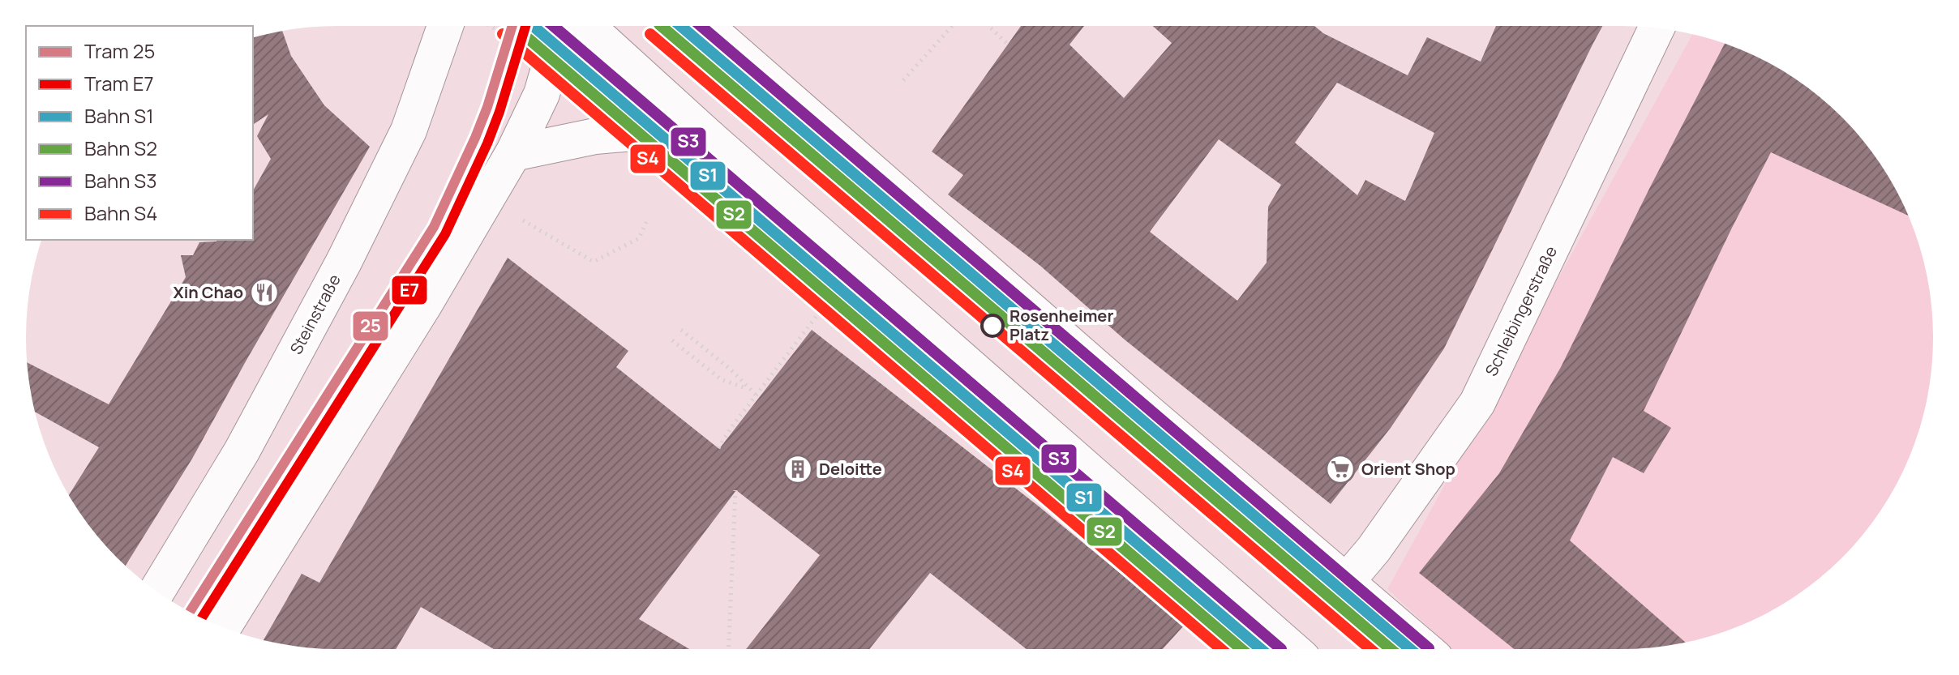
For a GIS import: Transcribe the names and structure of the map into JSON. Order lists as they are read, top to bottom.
{
  "streets": {
    "street": ["Schleibingerstraße", "Steinstraße"]
  },
  "places": {
    "restaurant": ["Xin Chao"],
    "other": ["Rosenheimer Platz"],
    "building": ["Deloitte"],
    "supermarket": ["Orient Shop"]
  },
  "lines": [
    "tram line 25",
    "tram line E7",
    "rail line S1",
    "rail line S2",
    "rail line S3",
    "rail line S4"
  ],
  "legend": [
    "Tram 25",
    "Tram E7",
    "Bahn S1",
    "Bahn S2",
    "Bahn S3",
    "Bahn S4"
  ]
}
